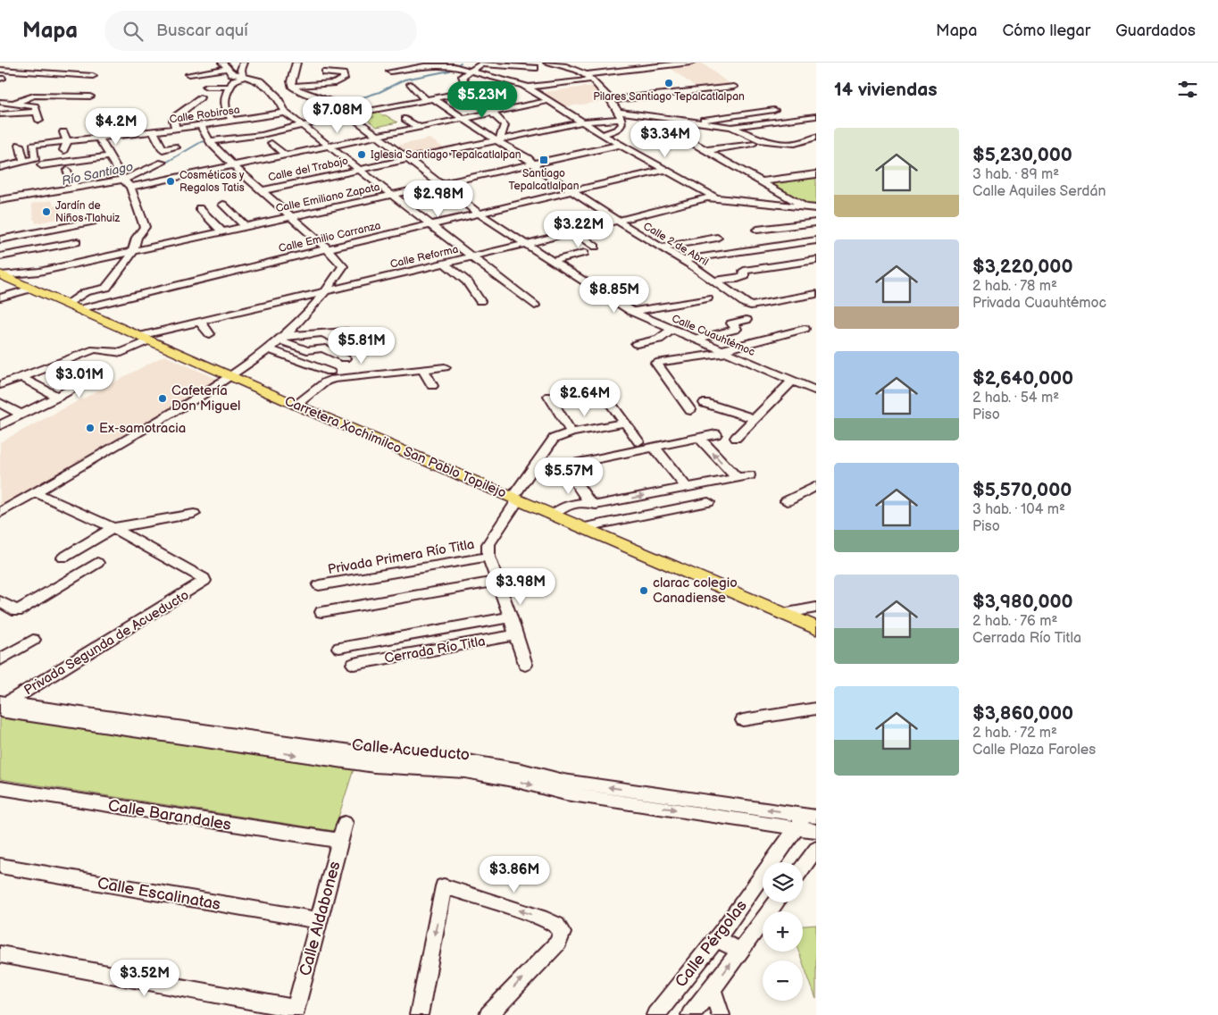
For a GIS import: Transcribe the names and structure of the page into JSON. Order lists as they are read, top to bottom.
{
  "streets": {
    "main road": ["Carretera Xochimilco San Pablo Topilejo"],
    "street": [
      "Calle Robirosa",
      "Calle del Trabajo",
      "Calle Emiliano Zapata",
      "Calle Emilio Carranza",
      "Calle 2 de Abril",
      "Calle Reforma",
      "Calle Cuauhtémoc",
      "Privada Primera Río Titla",
      "Privada Segunda de Acueducto",
      "Cerrada Río Titla",
      "Calle Acueducto",
      "Calle Barandales",
      "Calle Escalinatas",
      "Calle Aldabones",
      "Calle Pérgolas"
    ]
  },
  "crossings": [
    ["Calle del Trabajo", "Calle 2 de Abril"],
    ["Calle del Trabajo", "Calle Cuauhtémoc"],
    ["Calle Emiliano Zapata", "Calle 2 de Abril"],
    ["Calle Emiliano Zapata", "Calle Cuauhtémoc"],
    ["Calle Emiliano Zapata", "Carretera Xochimilco San Pablo Topilejo"],
    ["Calle Emilio Carranza", "Calle 2 de Abril"],
    ["Calle Emilio Carranza", "Calle Cuauhtémoc"],
    ["Calle Emilio Carranza", "Carretera Xochimilco San Pablo Topilejo"],
    ["Calle 2 de Abril", "Calle Reforma"],
    ["Calle Reforma", "Calle Cuauhtémoc"],
    ["Calle Reforma", "Carretera Xochimilco San Pablo Topilejo"],
    ["Privada Segunda de Acueducto", "Calle Acueducto"],
    ["Calle Acueducto", "Calle Pérgolas"],
    ["Calle Barandales", "Calle Aldabones"],
    ["Calle Escalinatas", "Calle Aldabones"]
  ],
  "water": ["Río Santiago"],
  "places": {
    "other": [
      "Pilares Santiago Tepalcatlalpan",
      "Iglesia Santiago Tepalcatlalpan",
      "Cosméticos y Regalos Tatis",
      "Jardín de Niños Tlahuiz",
      "Cafetería Don Miguel",
      "Ex-samotracia",
      "clarac colegio Canadiense"
    ],
    "transit": ["Santiago Tepalcatlalpan"]
  },
  "page": {
    "header": "Mapa",
    "search": "Buscar aquí",
    "nav": ["Mapa", "Cómo llegar", "Guardados"],
    "heading": "14 viviendas",
    "price": [
      "$5.23M",
      "$7.08M",
      "$4.2M",
      "$3.34M",
      "$2.98M",
      "$3.22M",
      "$8.85M",
      "$5.81M",
      "$3.01M",
      "$2.64M",
      "$5.57M",
      "$3.98M",
      "$3.86M",
      "$3.52M"
    ],
    "list": [
      {
        "name": "$5,230,000",
        "note": "3 hab. · 89 m² · Calle Aquiles Serdán"
      },
      {
        "name": "$3,220,000",
        "note": "2 hab. · 78 m² · Privada Cuauhtémoc"
      },
      {
        "name": "$2,640,000",
        "note": "2 hab. · 54 m² · Piso"
      },
      {
        "name": "$5,570,000",
        "note": "3 hab. · 104 m² · Piso"
      },
      {
        "name": "$3,980,000",
        "note": "2 hab. · 76 m² · Cerrada Río Titla"
      },
      {
        "name": "$3,860,000",
        "note": "2 hab. · 72 m² · Calle Plaza Faroles"
      }
    ],
    "map_buttons": ["+", "−"]
  }
}
